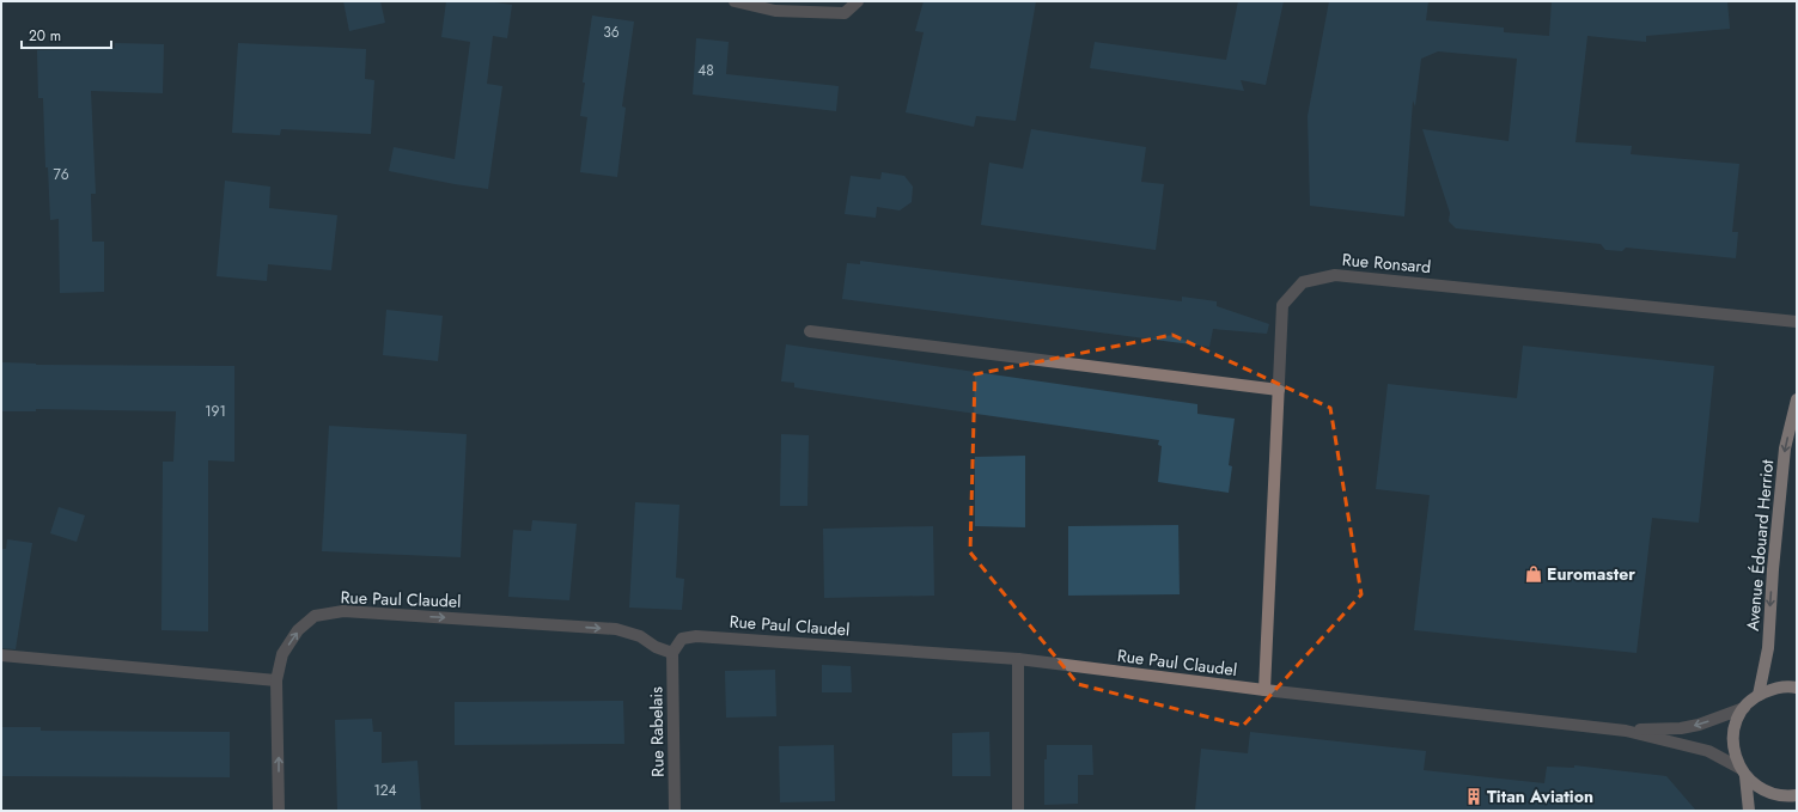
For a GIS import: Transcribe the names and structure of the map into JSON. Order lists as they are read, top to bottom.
{
  "streets": {
    "main road": ["Avenue Édouard Herriot"],
    "street": ["Rue Ronsard", "Rue Paul Claudel", "Rue Rabelais"]
  },
  "crossings": [
    ["Rue Ronsard", "Rue Paul Claudel"],
    ["Rue Paul Claudel", "Rue Rabelais"]
  ],
  "one_way": ["Avenue Édouard Herriot"],
  "places": {
    "shop": ["Euromaster"],
    "building": ["Titan Aviation"]
  },
  "house_numbers": [
    "36",
    "48",
    "76",
    "191",
    "124"
  ],
  "scale_bar": "20 m"
}
